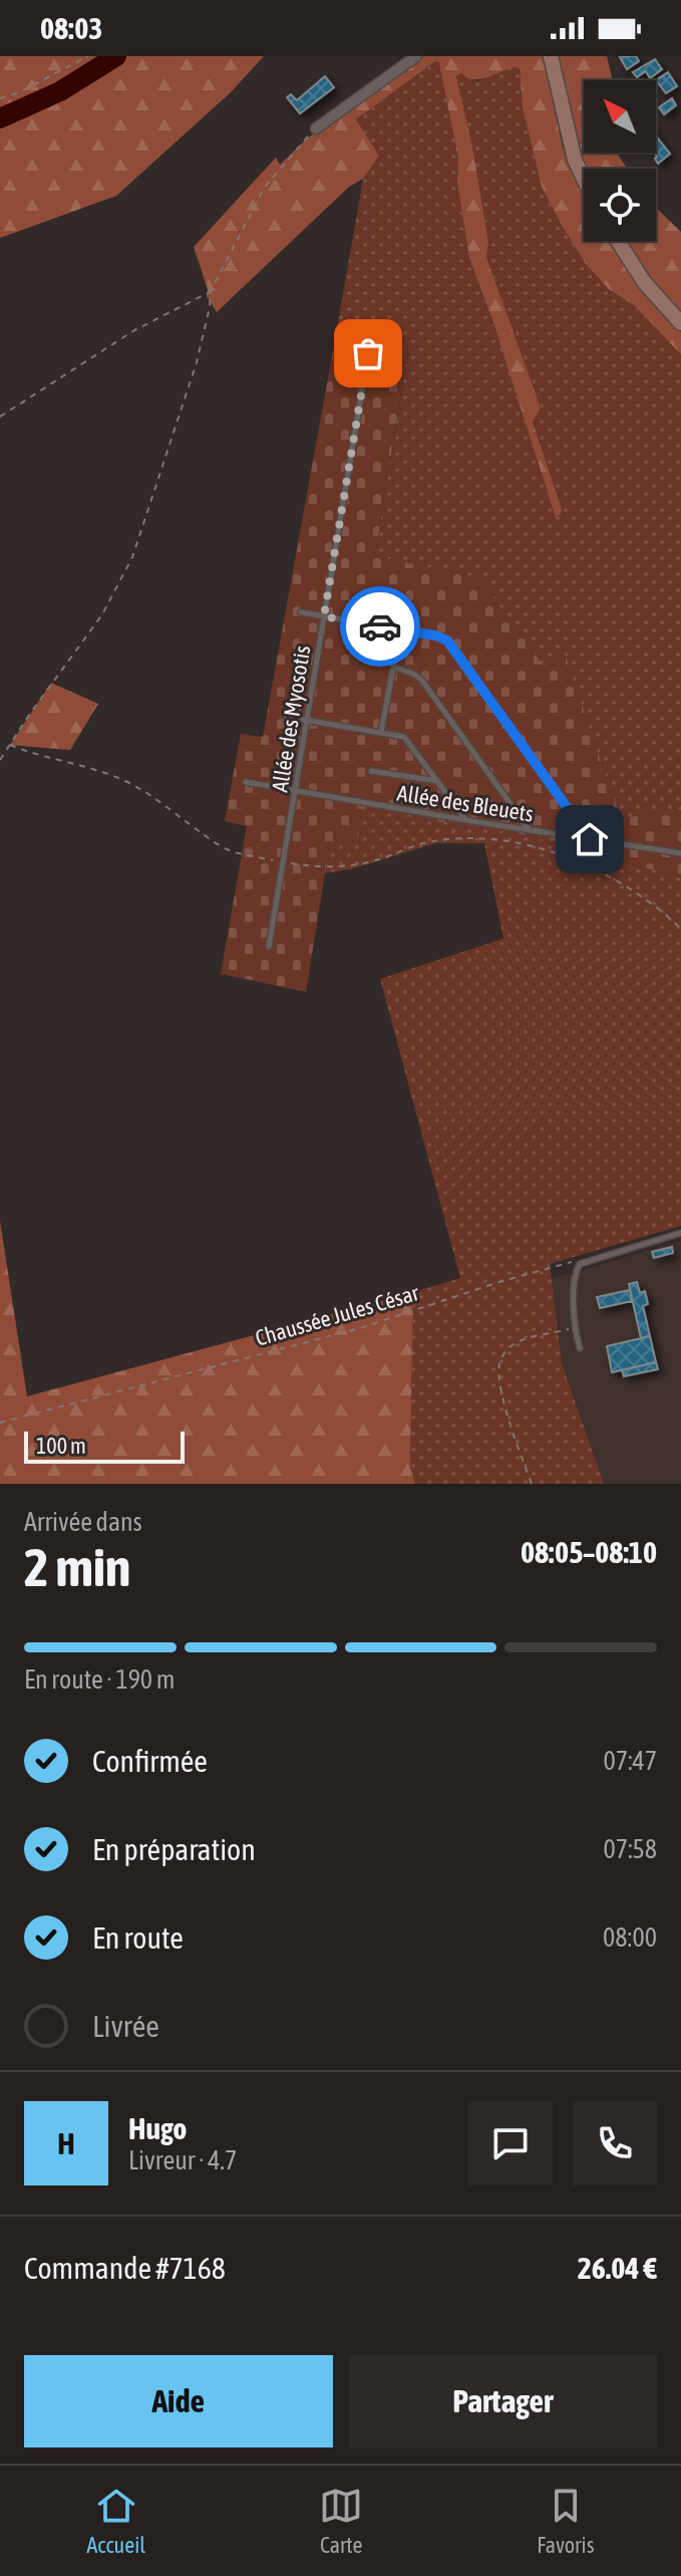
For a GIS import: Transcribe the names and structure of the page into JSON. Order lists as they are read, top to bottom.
{
  "streets": {
    "lane": ["Allée des Myosotis", "Allée des Bleuets"],
    "path": ["Chaussée Jules César"]
  },
  "crossings": [
    ["Allée des Myosotis", "Allée des Bleuets"]
  ],
  "scale_bar": "100 m",
  "north": "top left",
  "page": {
    "status": "08:03",
    "scale": "100 m",
    "heading": ["2 min", "Arrivée dans", "08:05–08:10"],
    "panel": [
      "Hugo",
      "Livreur · 4.7",
      "Commande #7168",
      "26.04 €"
    ],
    "bar": "En route · 190 m",
    "list": [
      ["Confirmée", "07:47"],
      ["En préparation", "07:58"],
      ["En route", "08:00"],
      "Livrée"
    ],
    "round": "H",
    "buttons": ["Aide", "Partager"],
    "tabs": ["Accueil", "Carte", "Favoris"]
  }
}
